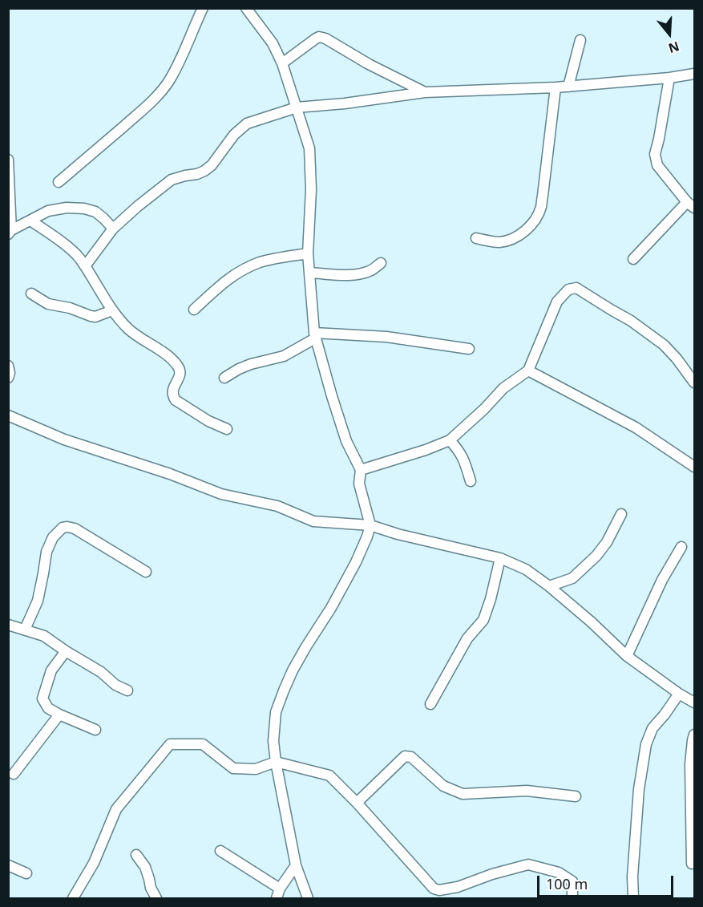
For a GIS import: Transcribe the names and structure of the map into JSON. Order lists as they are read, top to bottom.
{
  "scale_bar": "100 m",
  "north": "bottom"
}
